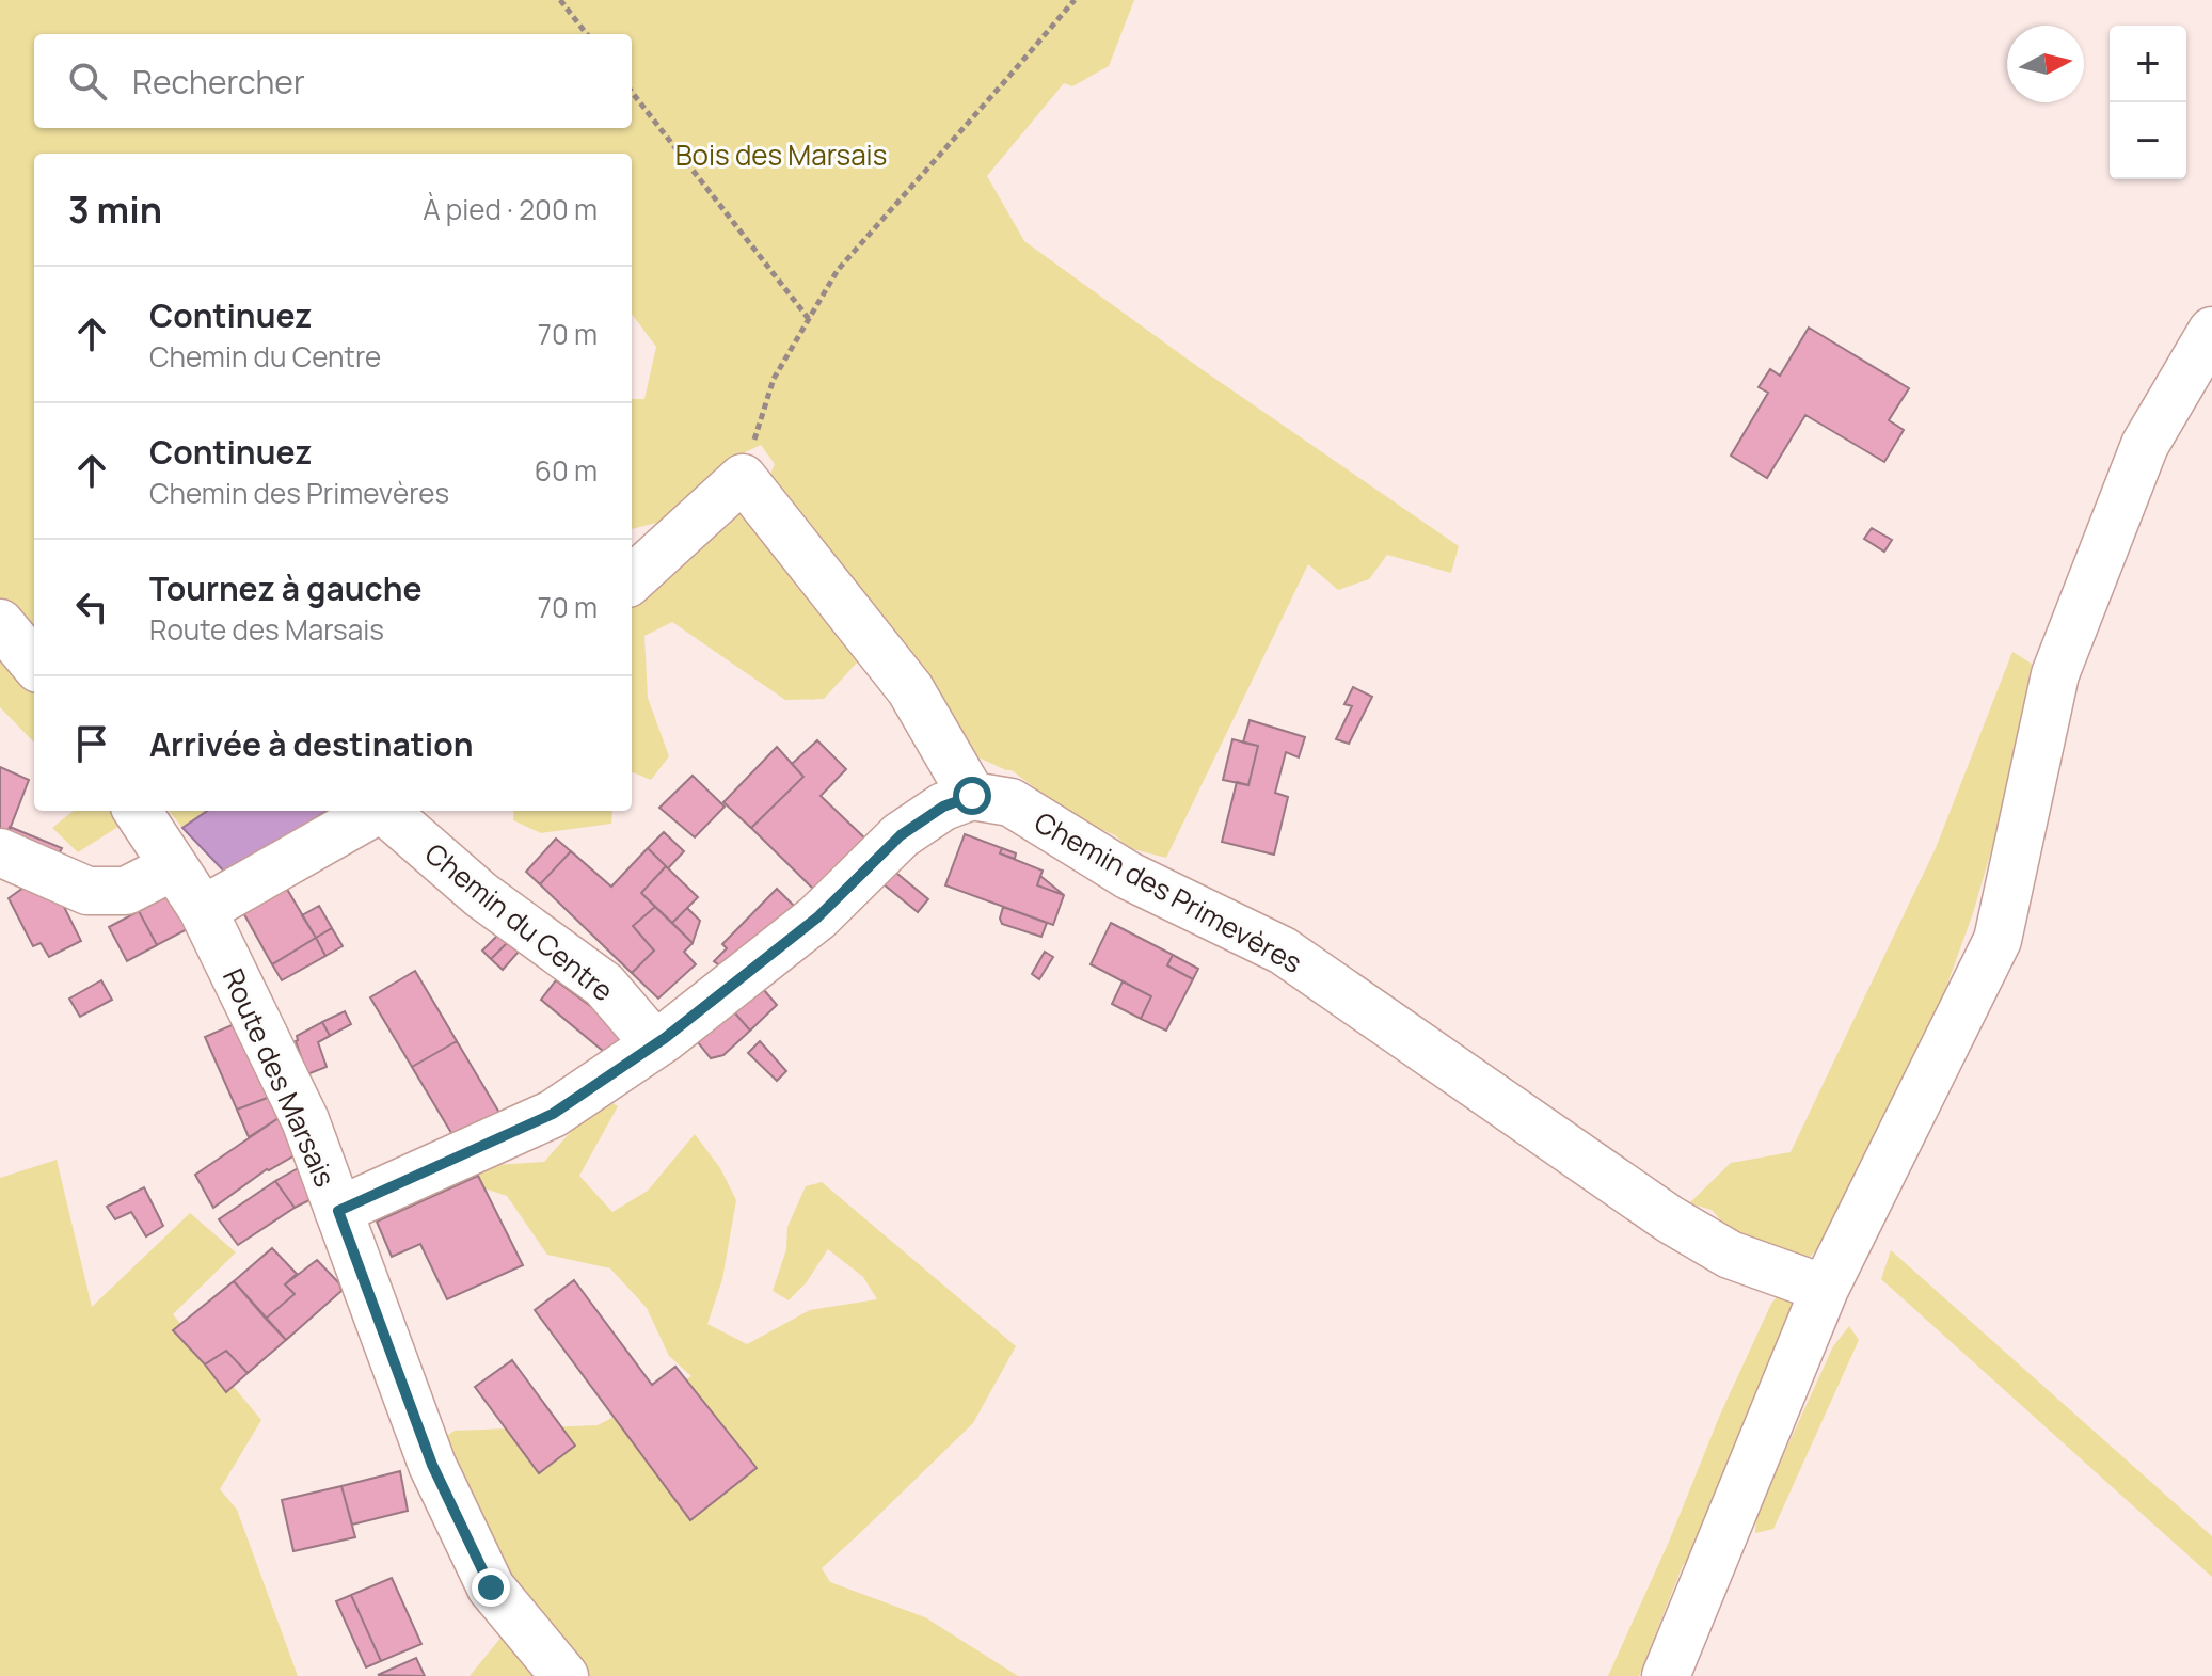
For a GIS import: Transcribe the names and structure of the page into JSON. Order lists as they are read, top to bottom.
{
  "streets": {
    "street": ["Chemin des Primevères", "Chemin du Centre", "Route des Marsais"]
  },
  "crossings": [
    ["Chemin du Centre", "Route des Marsais"]
  ],
  "parks": ["Bois des Marsais"],
  "north": "right",
  "page": {
    "map_buttons": ["+", "−"],
    "search": "Rechercher",
    "heading": ["3 min", "À pied · 200 m"],
    "list": [
      ["Continuez", "Chemin du Centre", "70 m"],
      ["Continuez", "Chemin des Primevères", "60 m"],
      ["Tournez à gauche", "Route des Marsais", "70 m"],
      "Arrivée à destination"
    ]
  }
}
